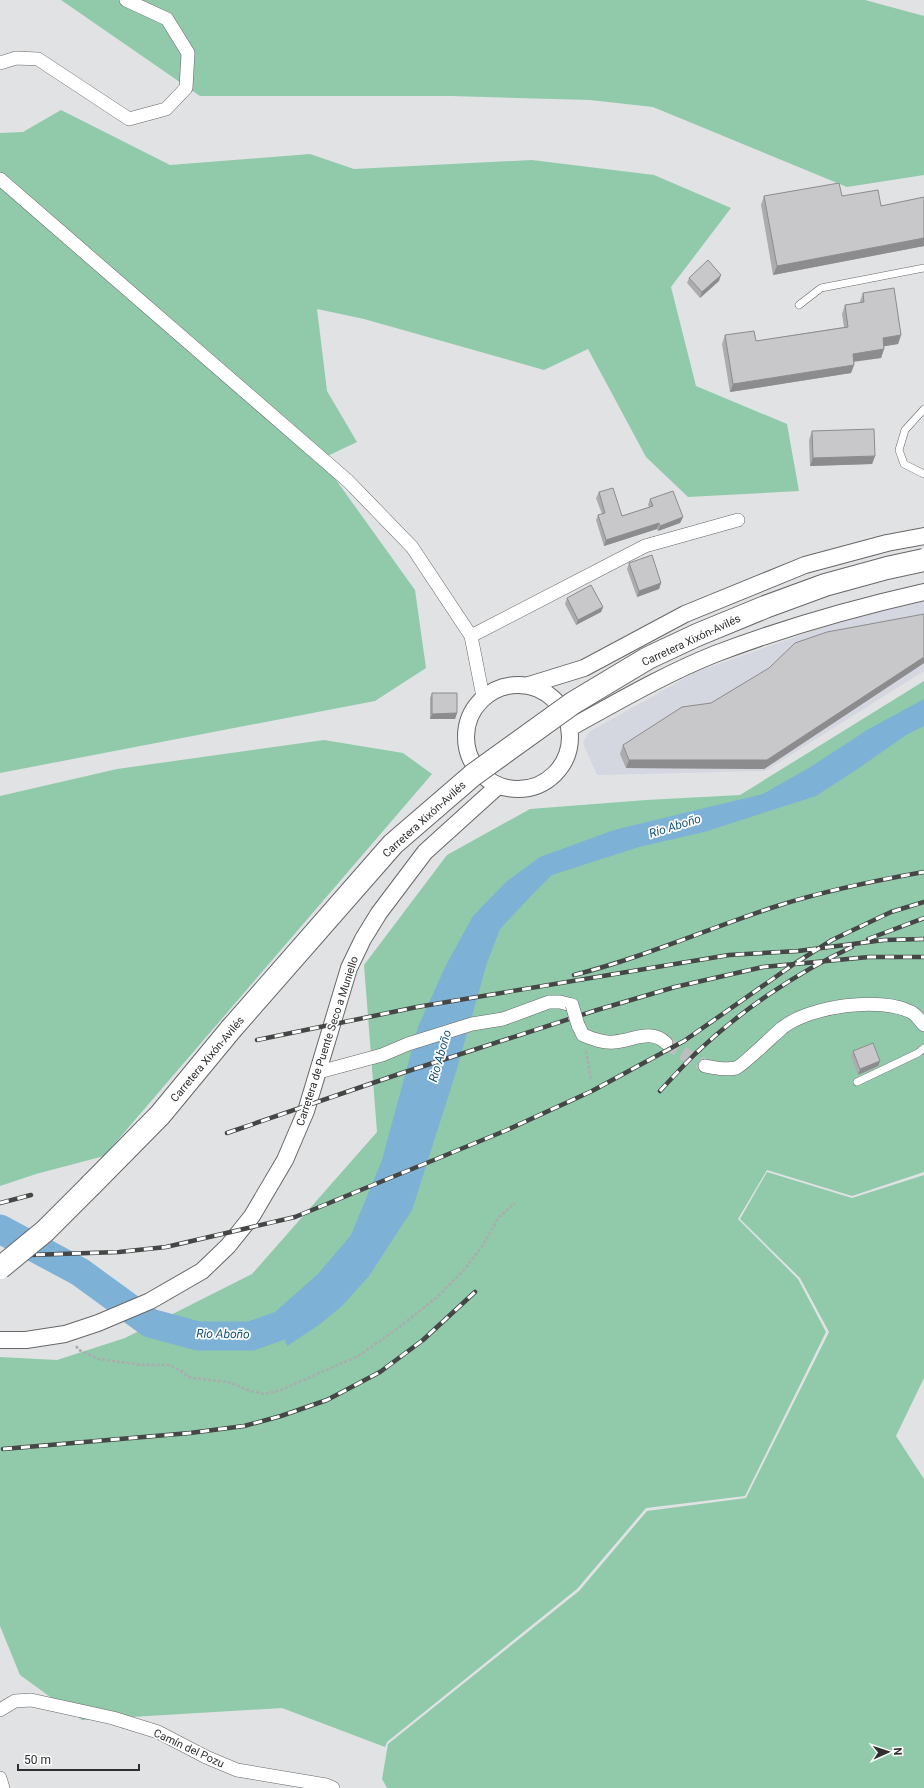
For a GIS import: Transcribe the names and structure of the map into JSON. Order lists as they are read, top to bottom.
{
  "streets": {
    "highway": ["Carretera Xixón-Avilés"],
    "street": ["Carretera de Puente Seco a Muniello", "Camín del Pozu"]
  },
  "water": ["Rio Aboño"],
  "scale_bar": "50 m",
  "north": "right"
}
